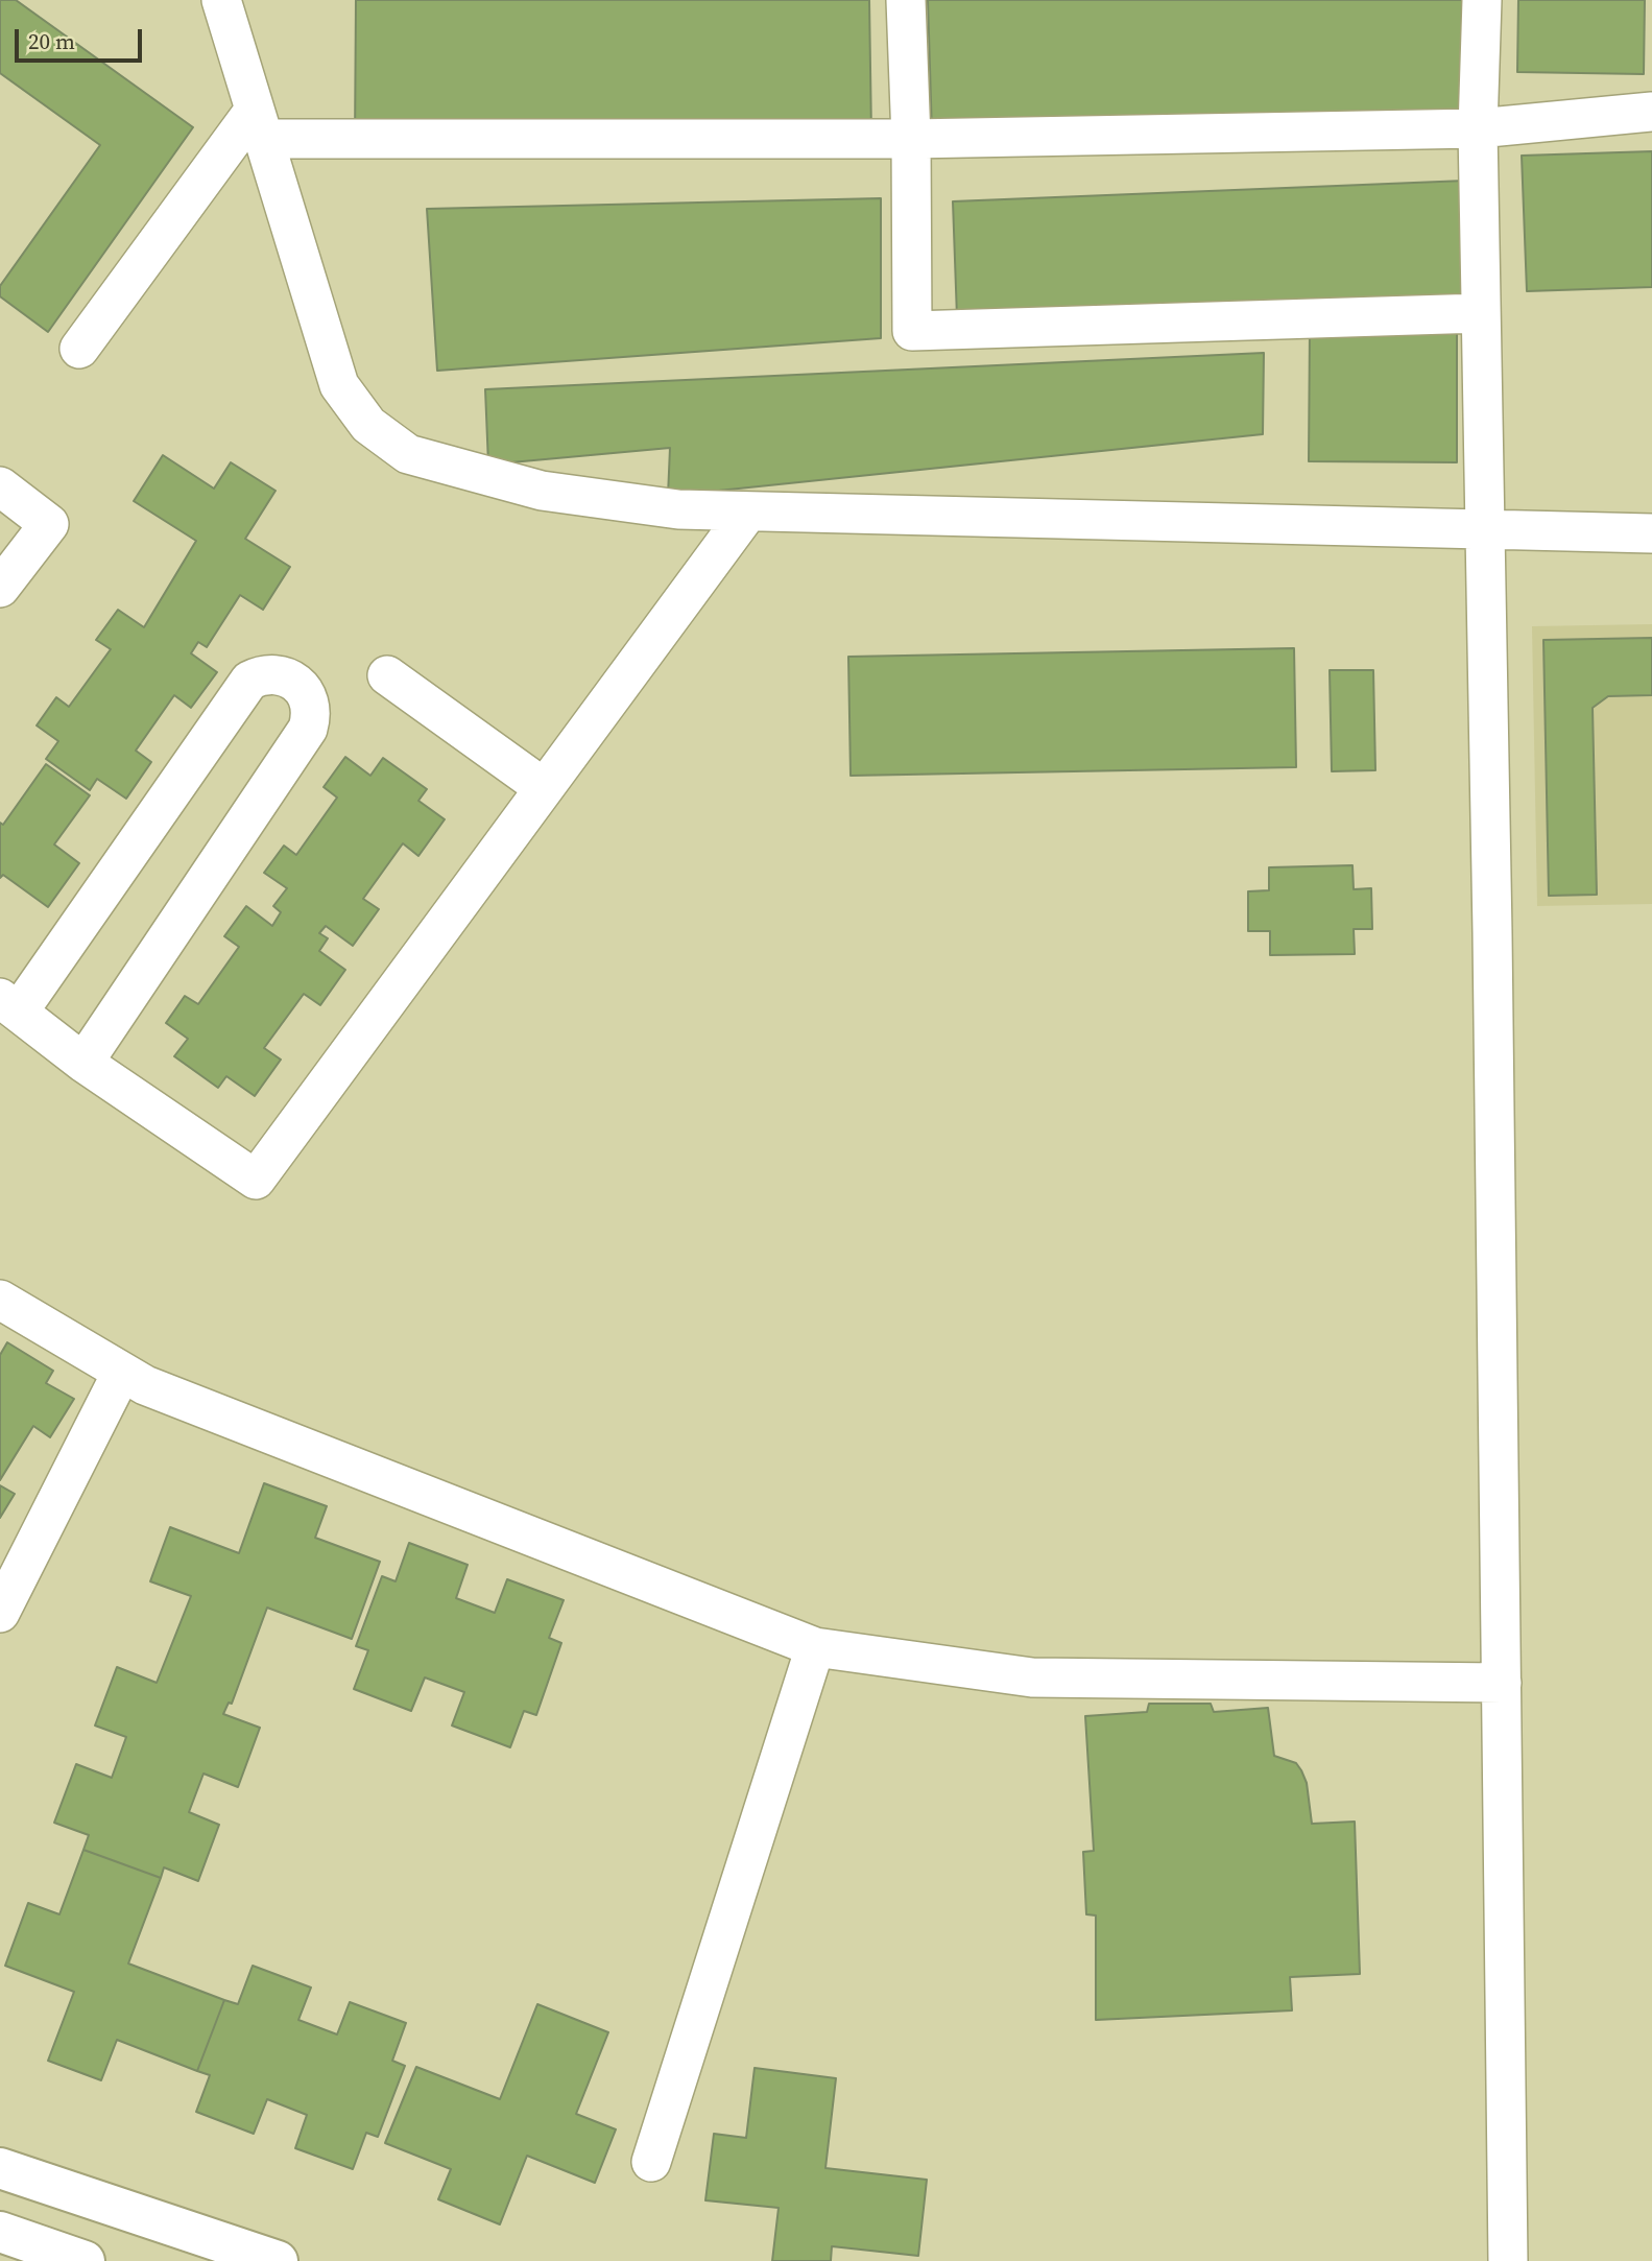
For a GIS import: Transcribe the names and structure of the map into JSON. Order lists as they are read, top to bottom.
{
  "scale_bar": "20 m"
}
